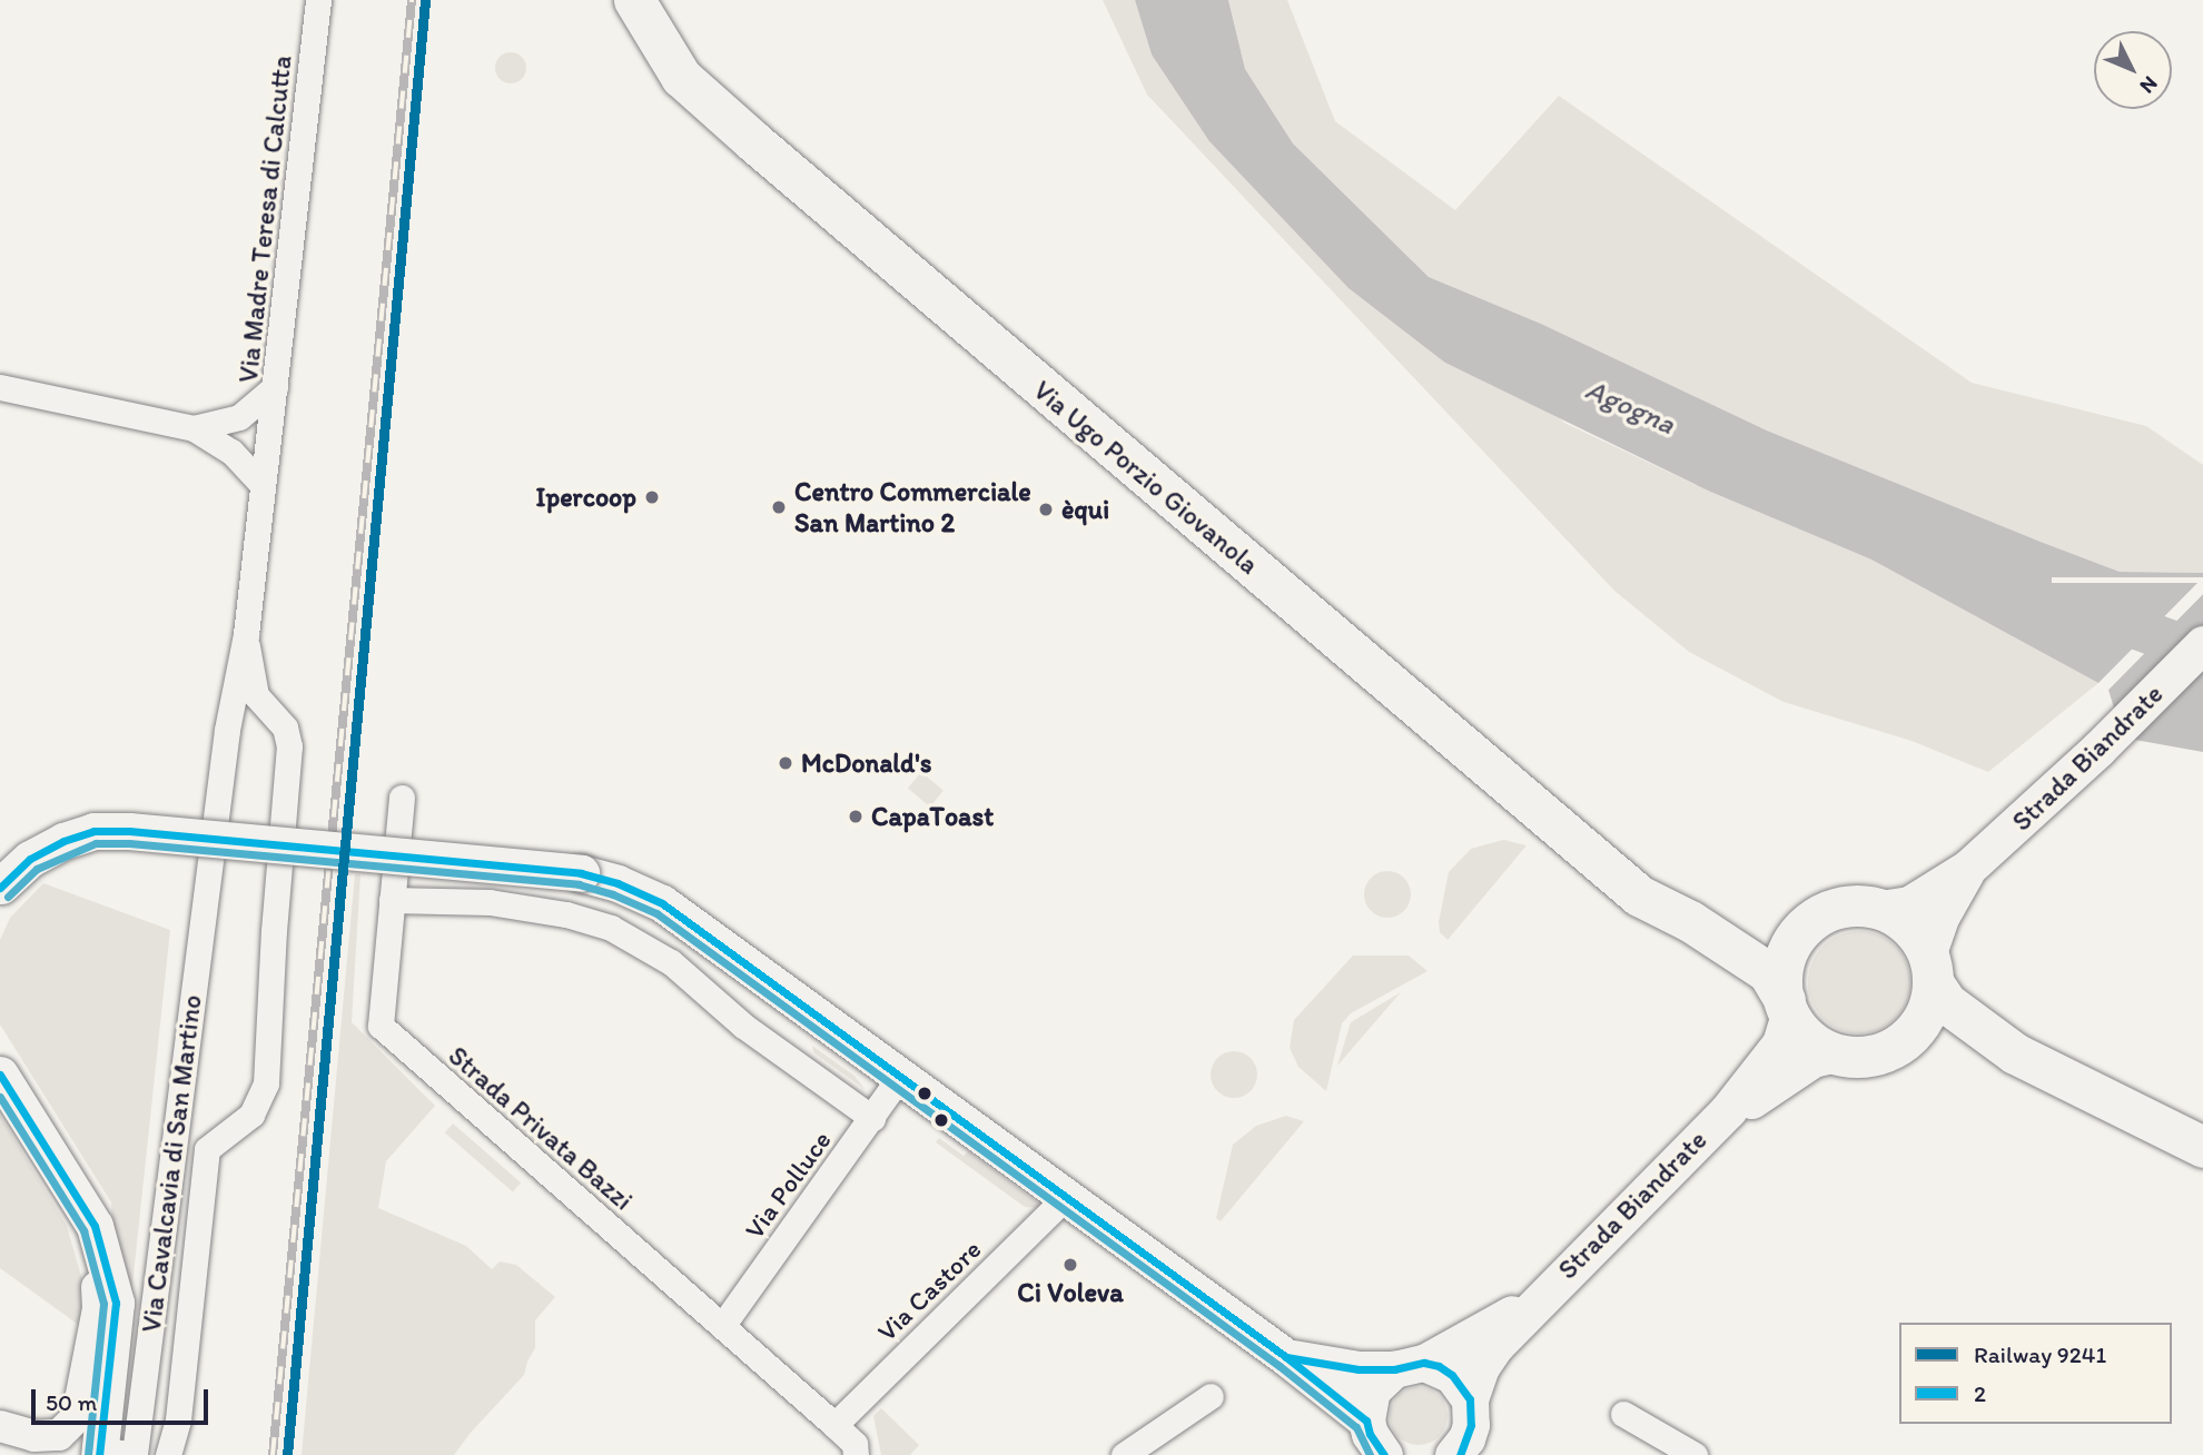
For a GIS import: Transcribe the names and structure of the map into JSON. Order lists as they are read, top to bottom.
{
  "streets": {
    "main road": ["Via Ugo Porzio Giovanola", "Strada Biandrate", "Via Cavalcavia di San Martino"],
    "street": [
      "Via Madre Teresa di Calcutta",
      "Strada Privata Bazzi",
      "Via Polluce",
      "Via Castore"
    ]
  },
  "crossings": [
    ["Via Madre Teresa di Calcutta", "Via Cavalcavia di San Martino"],
    ["Via Ugo Porzio Giovanola", "Strada Biandrate"],
    ["Strada Privata Bazzi", "Via Polluce"],
    ["Strada Privata Bazzi", "Via Castore"]
  ],
  "water": ["Agogna"],
  "places": [
    "Ipercoop",
    "Centro Commerciale San Martino 2",
    "èqui",
    "McDonald's",
    "CapaToast",
    "Ci Voleva"
  ],
  "lines": ["rail line 9241", "transit line 2"],
  "legend": ["Railway 9241", "2"],
  "scale_bar": "50 m",
  "north": "bottom right"
}
